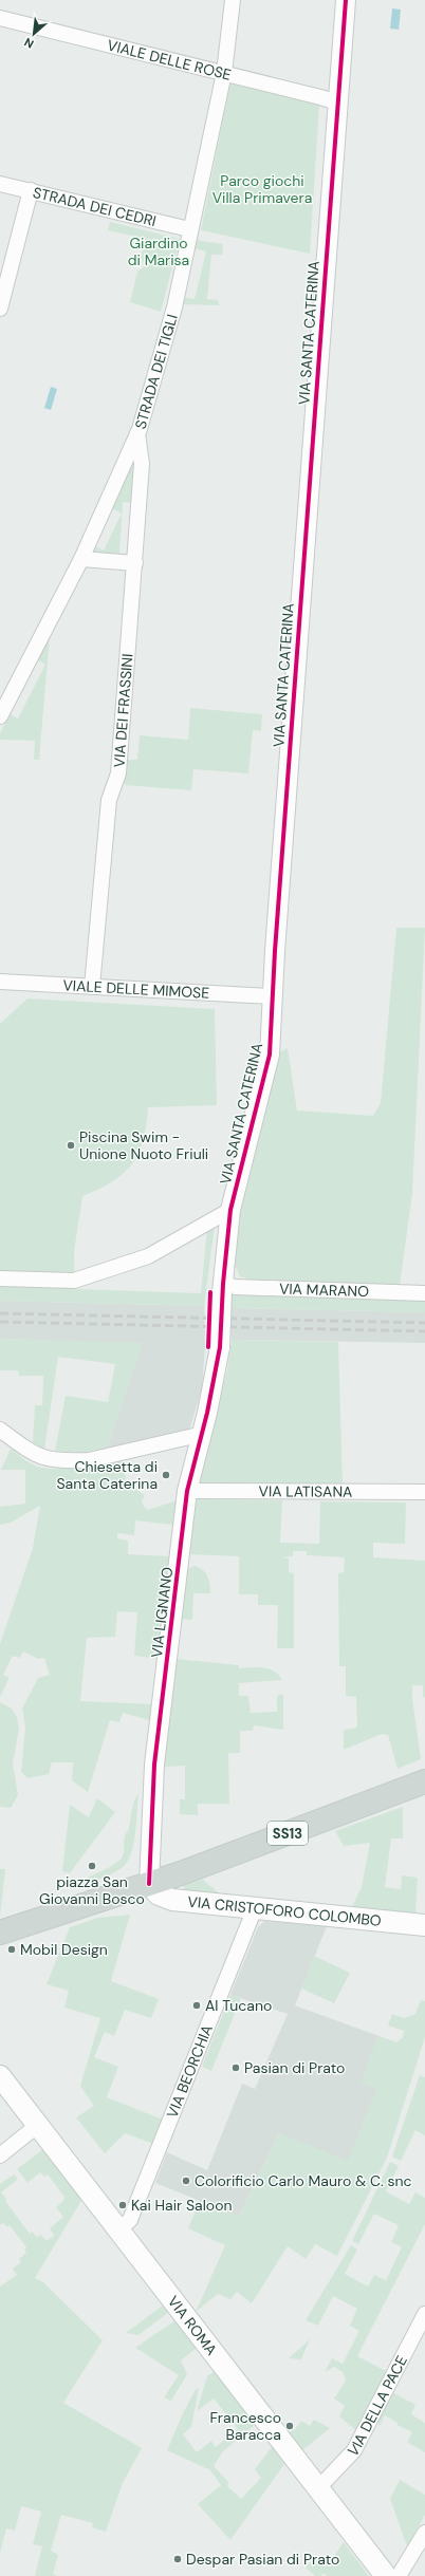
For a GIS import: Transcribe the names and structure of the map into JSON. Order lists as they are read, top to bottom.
{
  "streets": {
    "main road": ["SS13", "VIA CRISTOFORO COLOMBO", "VIA ROMA"],
    "street": [
      "VIALE DELLE ROSE",
      "STRADA DEI CEDRI",
      "VIA SANTA CATERINA",
      "STRADA DEI TIGLI",
      "VIA DEI FRASSINI",
      "VIALE DELLE MIMOSE",
      "VIA MARANO",
      "VIA LATISANA",
      "VIA LIGNANO",
      "VIA BEORCHIA",
      "VIA DELLA PACE"
    ]
  },
  "crossings": [
    ["VIALE DELLE ROSE", "VIA SANTA CATERINA"],
    ["VIALE DELLE ROSE", "STRADA DEI TIGLI"],
    ["STRADA DEI CEDRI", "STRADA DEI TIGLI"],
    ["VIA SANTA CATERINA", "VIALE DELLE MIMOSE"],
    ["VIA SANTA CATERINA", "VIA MARANO"],
    ["VIA SANTA CATERINA", "VIA LIGNANO"],
    ["STRADA DEI TIGLI", "VIA DEI FRASSINI"],
    ["VIA DEI FRASSINI", "VIALE DELLE MIMOSE"],
    ["VIA LATISANA", "VIA LIGNANO"],
    ["VIA LIGNANO", "SS13"],
    ["VIA LIGNANO", "VIA CRISTOFORO COLOMBO"],
    ["SS13", "VIA CRISTOFORO COLOMBO"],
    ["VIA CRISTOFORO COLOMBO", "VIA BEORCHIA"],
    ["VIA BEORCHIA", "VIA ROMA"],
    ["VIA ROMA", "VIA DELLA PACE"]
  ],
  "parks": ["Parco giochi Villa Primavera", "Giardino di Marisa"],
  "places": [
    "Piscina Swim - Unione Nuoto Friuli",
    "Chiesetta di Santa Caterina",
    "piazza San Giovanni Bosco",
    "Mobil Design",
    "Al Tucano",
    "Pasian di Prato",
    "Colorificio Carlo Mauro & C. snc",
    "Kai Hair Saloon",
    "Francesco Baracca",
    "Despar Pasian di Prato"
  ],
  "north": "bottom left"
}
